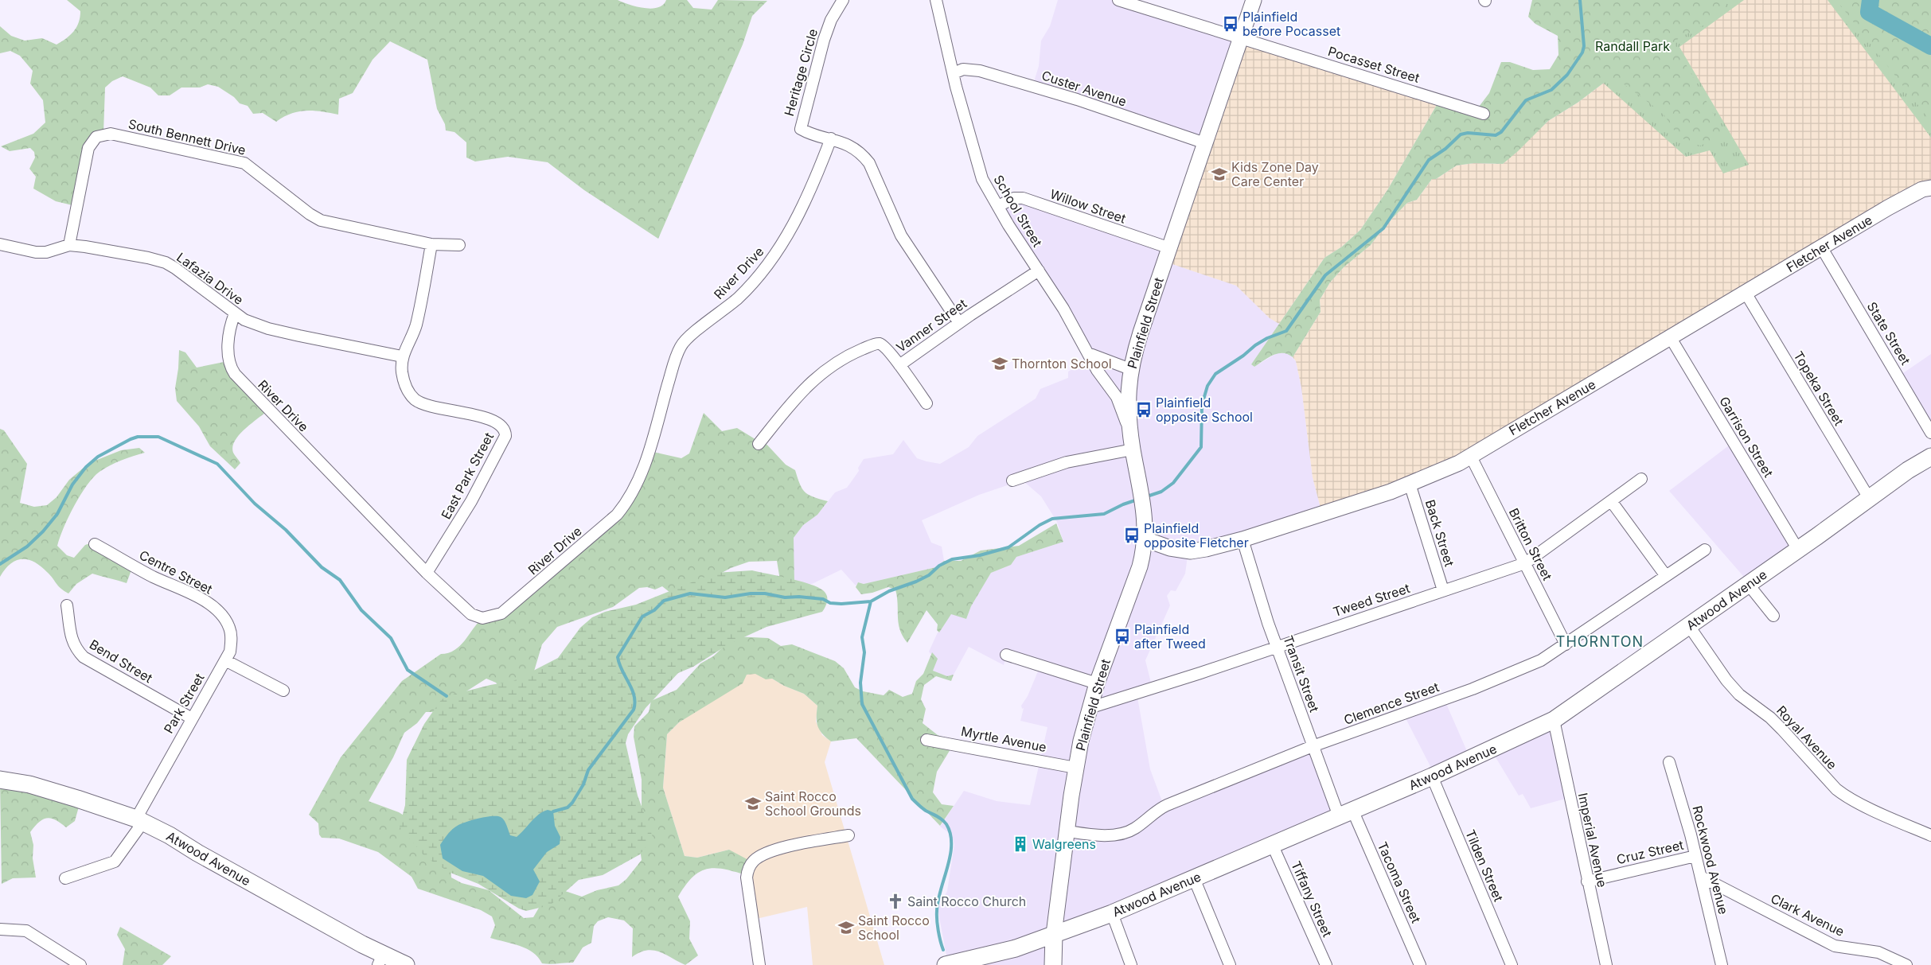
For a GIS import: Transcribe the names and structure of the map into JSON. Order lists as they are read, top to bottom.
{
  "streets": {
    "main road": ["Fletcher Avenue", "Plainfield Street", "Atwood Avenue"],
    "street": [
      "Pocasset Street",
      "Heritage Circle",
      "Custer Avenue",
      "South Bennett Drive",
      "Willow Street",
      "School Street",
      "River Drive",
      "Lafazia Drive",
      "Vanner Street",
      "State Street",
      "Topeka Street",
      "Garrison Street",
      "East Park Street",
      "Back Street",
      "Britton Street",
      "Centre Street",
      "Tweed Street",
      "Bend Street",
      "Transit Street",
      "Park Street",
      "Clemence Street",
      "Royal Avenue",
      "Myrtle Avenue",
      "Imperial Avenue",
      "Cruz Street",
      "Rockwood Avenue",
      "Tilden Street",
      "Tacoma Street",
      "Tiffany Street",
      "Clark Avenue"
    ]
  },
  "crossings": [
    ["Pocasset Street", "Plainfield Street"],
    ["Heritage Circle", "River Drive"],
    ["Heritage Circle", "Vanner Street"],
    ["Custer Avenue", "School Street"],
    ["Custer Avenue", "Plainfield Street"],
    ["South Bennett Drive", "Lafazia Drive"],
    ["South Bennett Drive", "East Park Street"],
    ["Willow Street", "School Street"],
    ["Willow Street", "Plainfield Street"],
    ["School Street", "Plainfield Street"],
    ["School Street", "Vanner Street"],
    ["Fletcher Avenue", "Plainfield Street"],
    ["Fletcher Avenue", "State Street"],
    ["Fletcher Avenue", "Topeka Street"],
    ["Fletcher Avenue", "Garrison Street"],
    ["Fletcher Avenue", "Back Street"],
    ["Fletcher Avenue", "Britton Street"],
    ["Fletcher Avenue", "Transit Street"],
    ["River Drive", "Lafazia Drive"],
    ["River Drive", "East Park Street"],
    ["Lafazia Drive", "East Park Street"],
    ["Plainfield Street", "Tweed Street"],
    ["Plainfield Street", "Atwood Avenue"],
    ["Plainfield Street", "Clemence Street"],
    ["Plainfield Street", "Myrtle Avenue"],
    ["Topeka Street", "Atwood Avenue"],
    ["Garrison Street", "Atwood Avenue"],
    ["Back Street", "Tweed Street"],
    ["Britton Street", "Tweed Street"],
    ["Britton Street", "Clemence Street"],
    ["Centre Street", "Park Street"],
    ["Tweed Street", "Transit Street"],
    ["Atwood Avenue", "Transit Street"],
    ["Atwood Avenue", "Park Street"],
    ["Atwood Avenue", "Royal Avenue"],
    ["Atwood Avenue", "Imperial Avenue"],
    ["Atwood Avenue", "Tilden Street"],
    ["Atwood Avenue", "Tacoma Street"],
    ["Atwood Avenue", "Tiffany Street"],
    ["Bend Street", "Park Street"],
    ["Transit Street", "Clemence Street"],
    ["Transit Street", "Tacoma Street"],
    ["Imperial Avenue", "Cruz Street"],
    ["Cruz Street", "Rockwood Avenue"],
    ["Rockwood Avenue", "Clark Avenue"]
  ],
  "districts": ["THORNTON"],
  "parks": ["Randall Park"],
  "places": {
    "bus stop": [
      "Plainfield before Pocasset",
      "Plainfield opposite School",
      "Plainfield opposite Fletcher",
      "Plainfield after Tweed"
    ],
    "school or university": [
      "Kids Zone Day Care Center",
      "Thornton School",
      "Saint Rocco School Grounds",
      "Saint Rocco School"
    ],
    "building": ["Walgreens"],
    "church": ["Saint Rocco Church"]
  }
}
